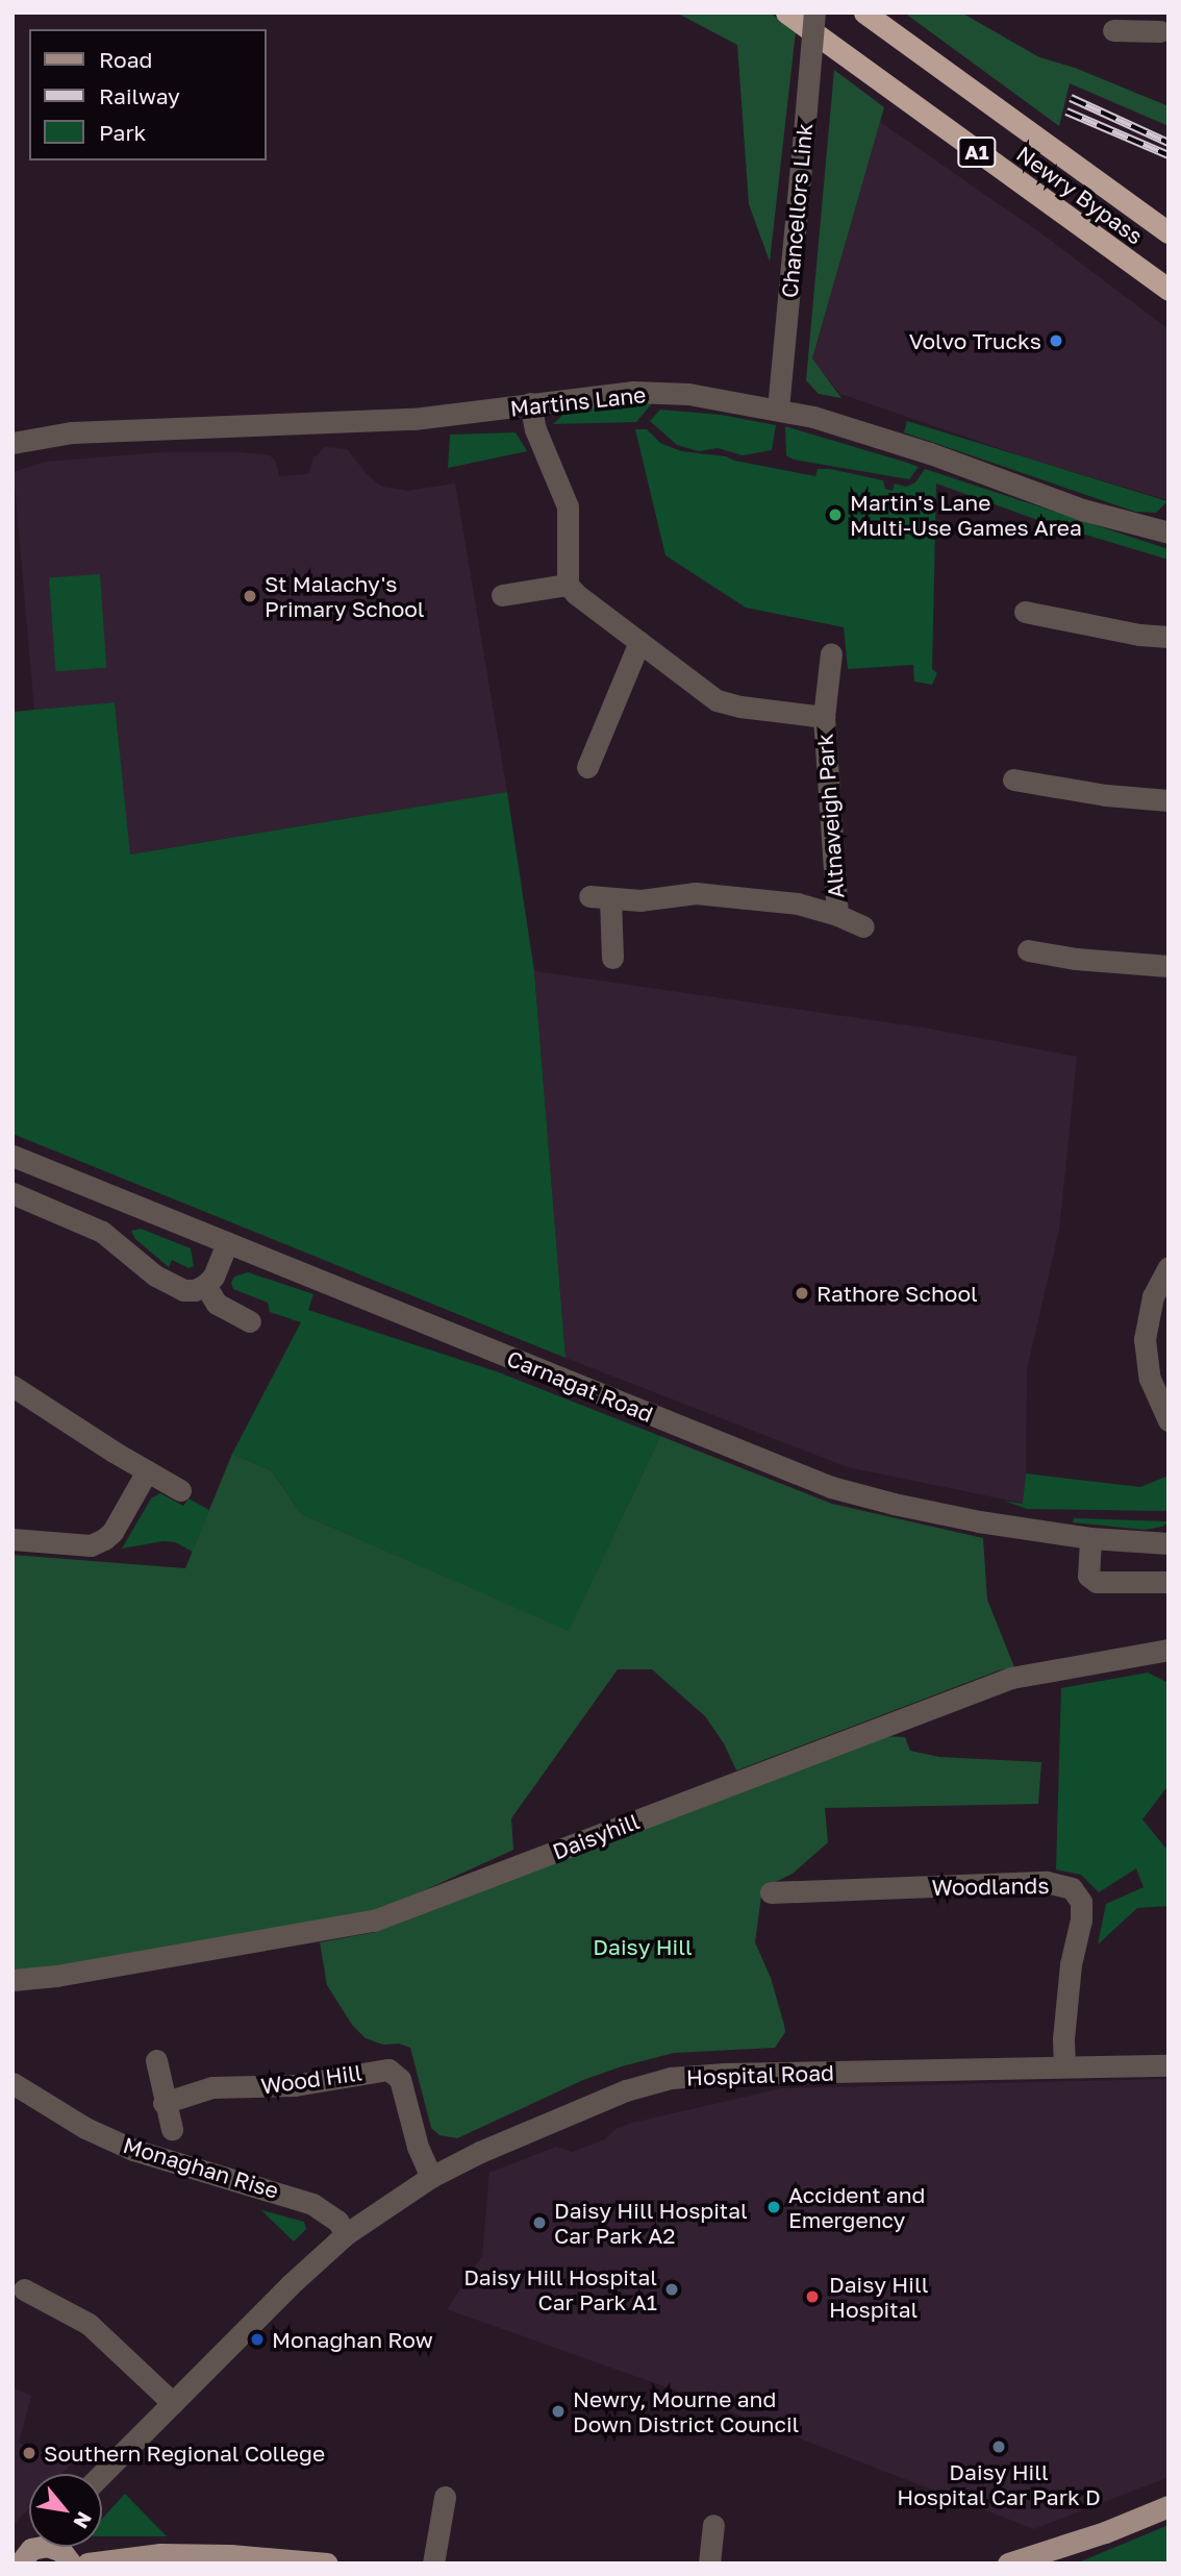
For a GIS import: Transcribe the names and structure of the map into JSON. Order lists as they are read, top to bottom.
{
  "streets": {
    "highway": ["A1", "Newry Bypass"],
    "street": [
      "Chancellors Link",
      "Martins Lane",
      "Altnaveigh Park",
      "Carnagat Road",
      "Daisyhill",
      "Woodlands",
      "Hospital Road",
      "Wood Hill",
      "Monaghan Rise"
    ]
  },
  "crossings": [
    ["Chancellors Link", "Martins Lane"],
    ["Woodlands", "Hospital Road"],
    ["Hospital Road", "Wood Hill"],
    ["Hospital Road", "Monaghan Rise"]
  ],
  "parks": ["Daisy Hill"],
  "places": [
    "Volvo Trucks",
    "Martin's Lane Multi-Use Games Area",
    "St Malachy's Primary School",
    "Rathore School",
    "Accident and Emergency",
    "Daisy Hill Hospital Car Park A2",
    "Daisy Hill Hospital Car Park A1",
    "Daisy Hill Hospital",
    "Monaghan Row",
    "Newry, Mourne and Down District Council",
    "Daisy Hill Hospital Car Park D",
    "Southern Regional College"
  ],
  "legend": ["Road", "Railway", "Park"],
  "north": "bottom right"
}
